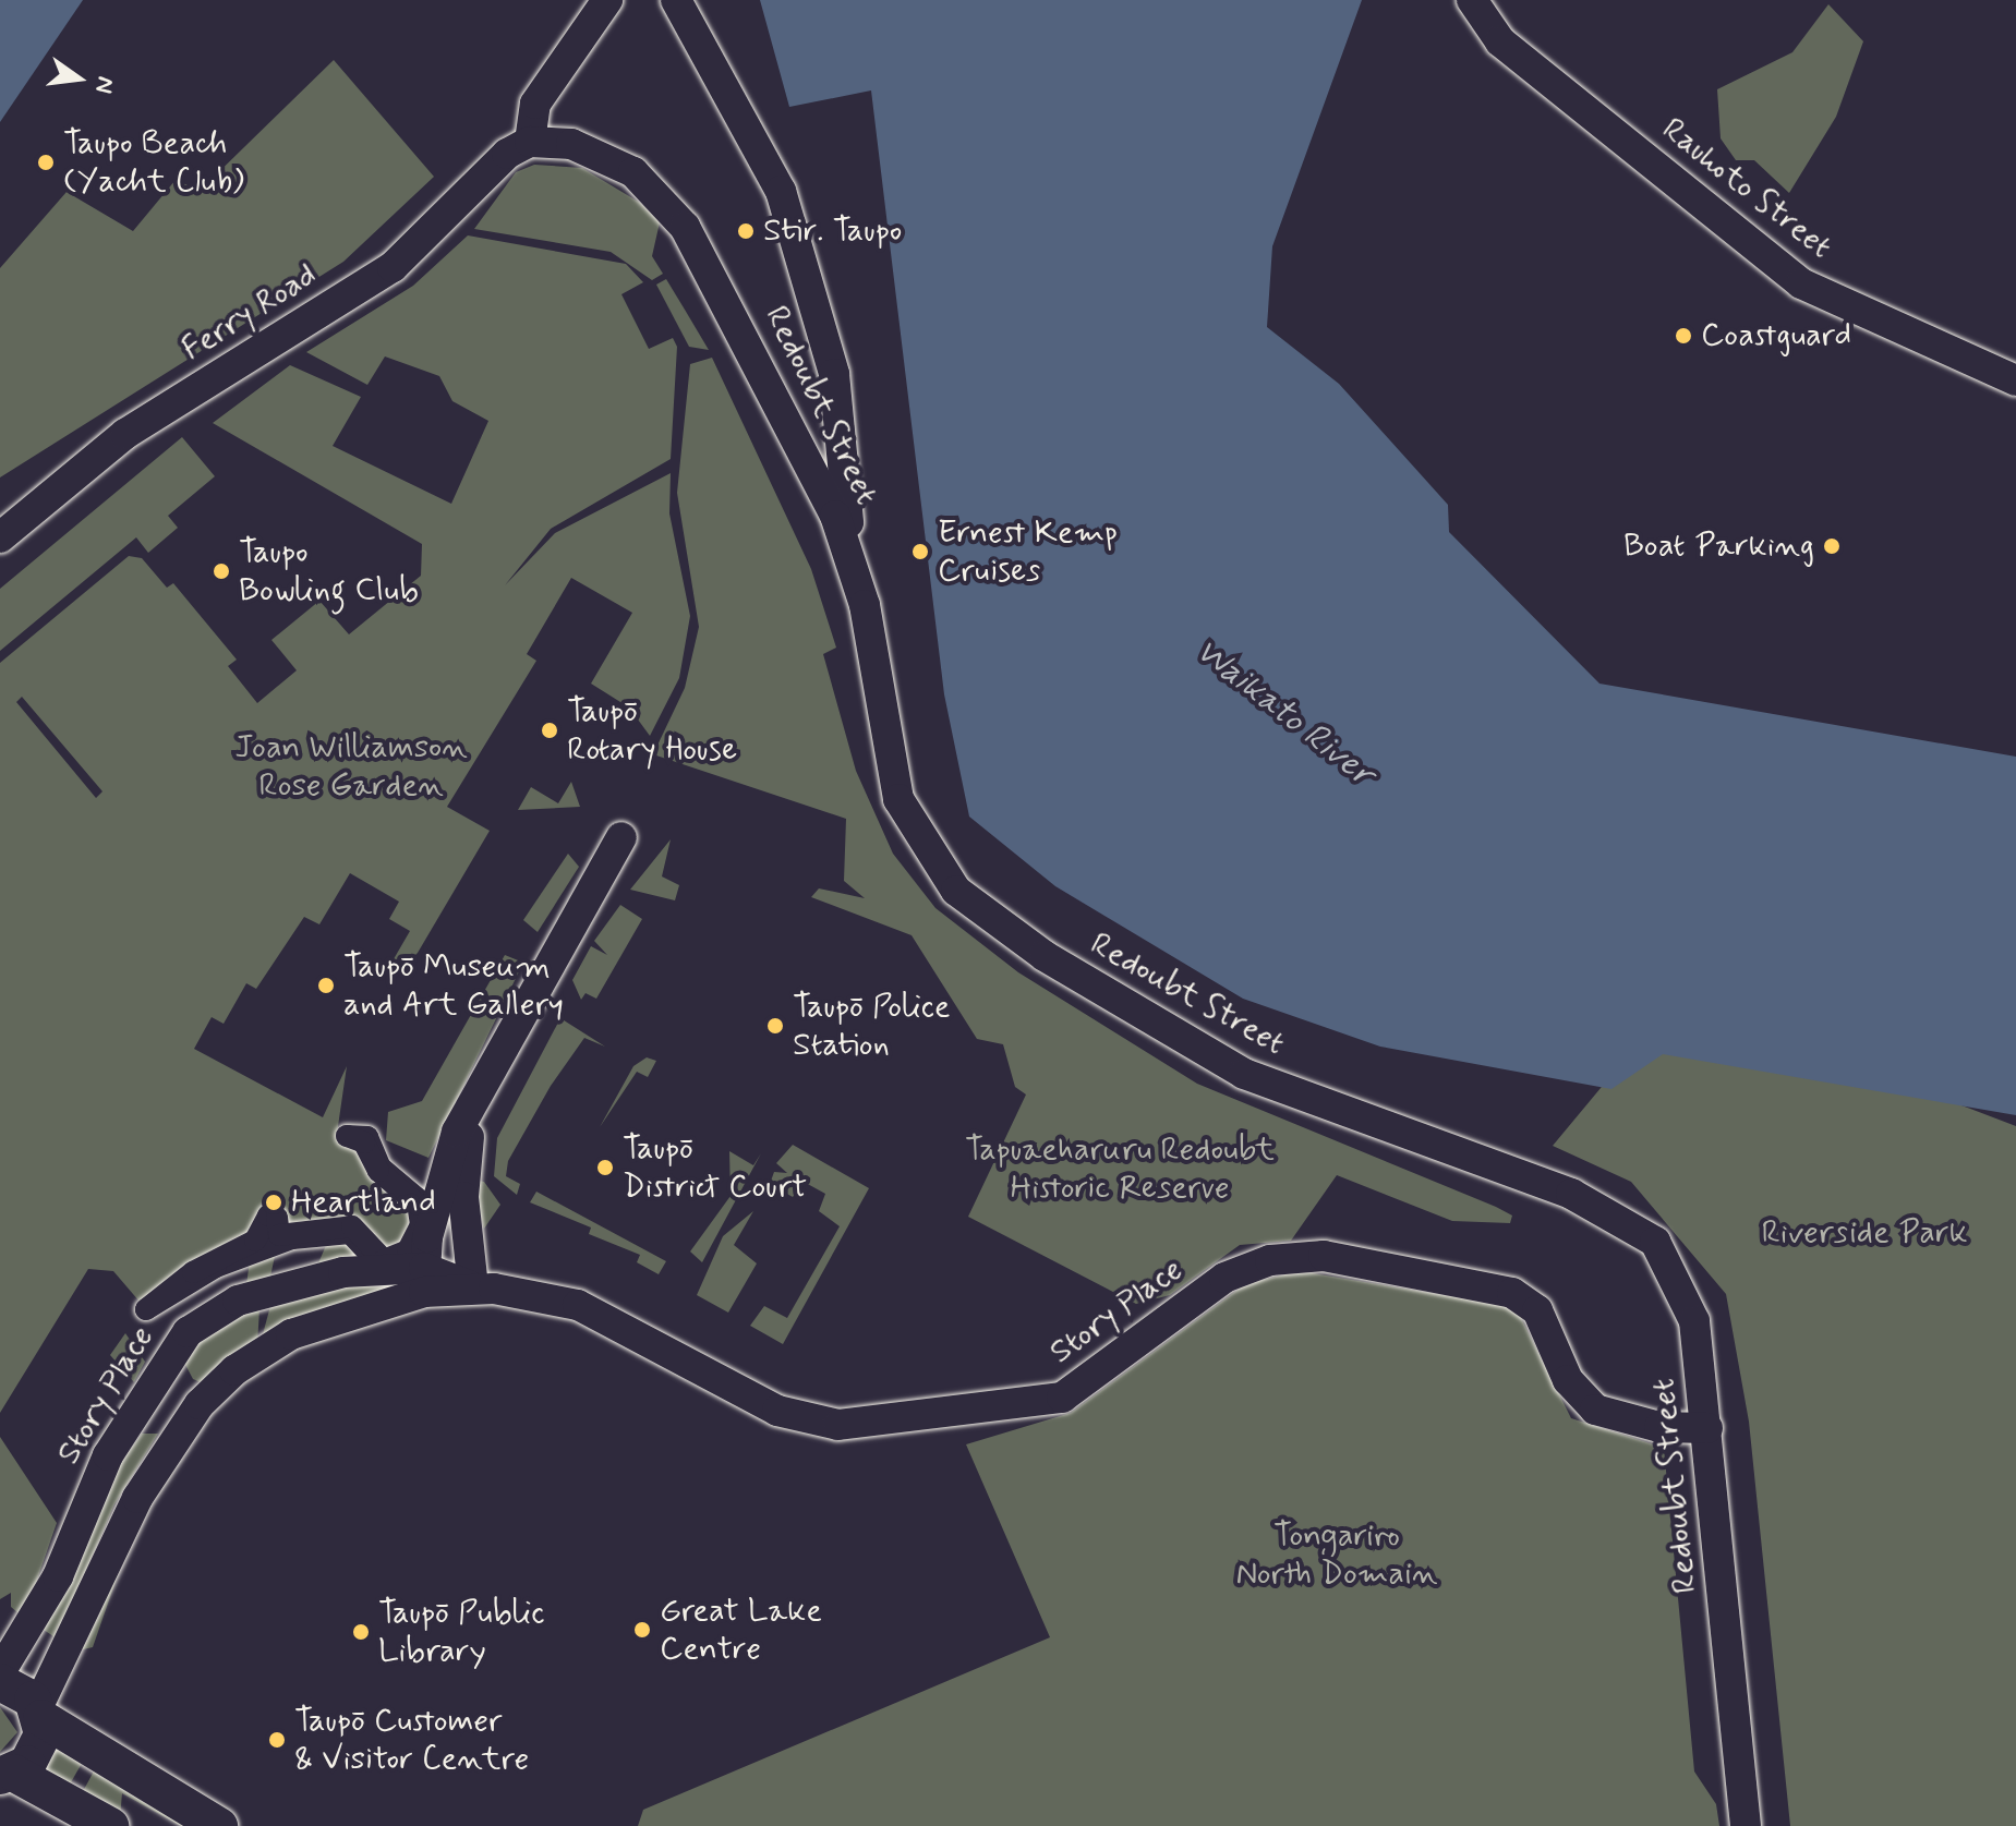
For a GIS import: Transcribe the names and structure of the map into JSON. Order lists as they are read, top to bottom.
{
  "streets": {
    "street": [
      "Rauhoto Street",
      "Ferry Road",
      "Redoubt Street",
      "Story Place"
    ]
  },
  "crossings": [
    ["Ferry Road", "Redoubt Street"],
    ["Redoubt Street", "Story Place"]
  ],
  "water": ["Waikato River"],
  "parks": [
    "Joan Williamson Rose Garden",
    "Tapuaeharuru Redoubt Historic Reserve",
    "Riverside Park",
    "Tongariro North Domain"
  ],
  "places": [
    "Taupo Beach (Yacht Club)",
    "Stir. Taupo",
    "Coastguard",
    "Boat Parking",
    "Ernest Kemp Cruises",
    "Taupo Bowling Club",
    "Taupō Rotary House",
    "Taupō Museum and Art Gallery",
    "Taupō Police Station",
    "Taupō District Court",
    "Heartland",
    "Great Lake Centre",
    "Taupō Public Library",
    "Taupō Customer & Visitor Centre"
  ],
  "north": "right"
}
